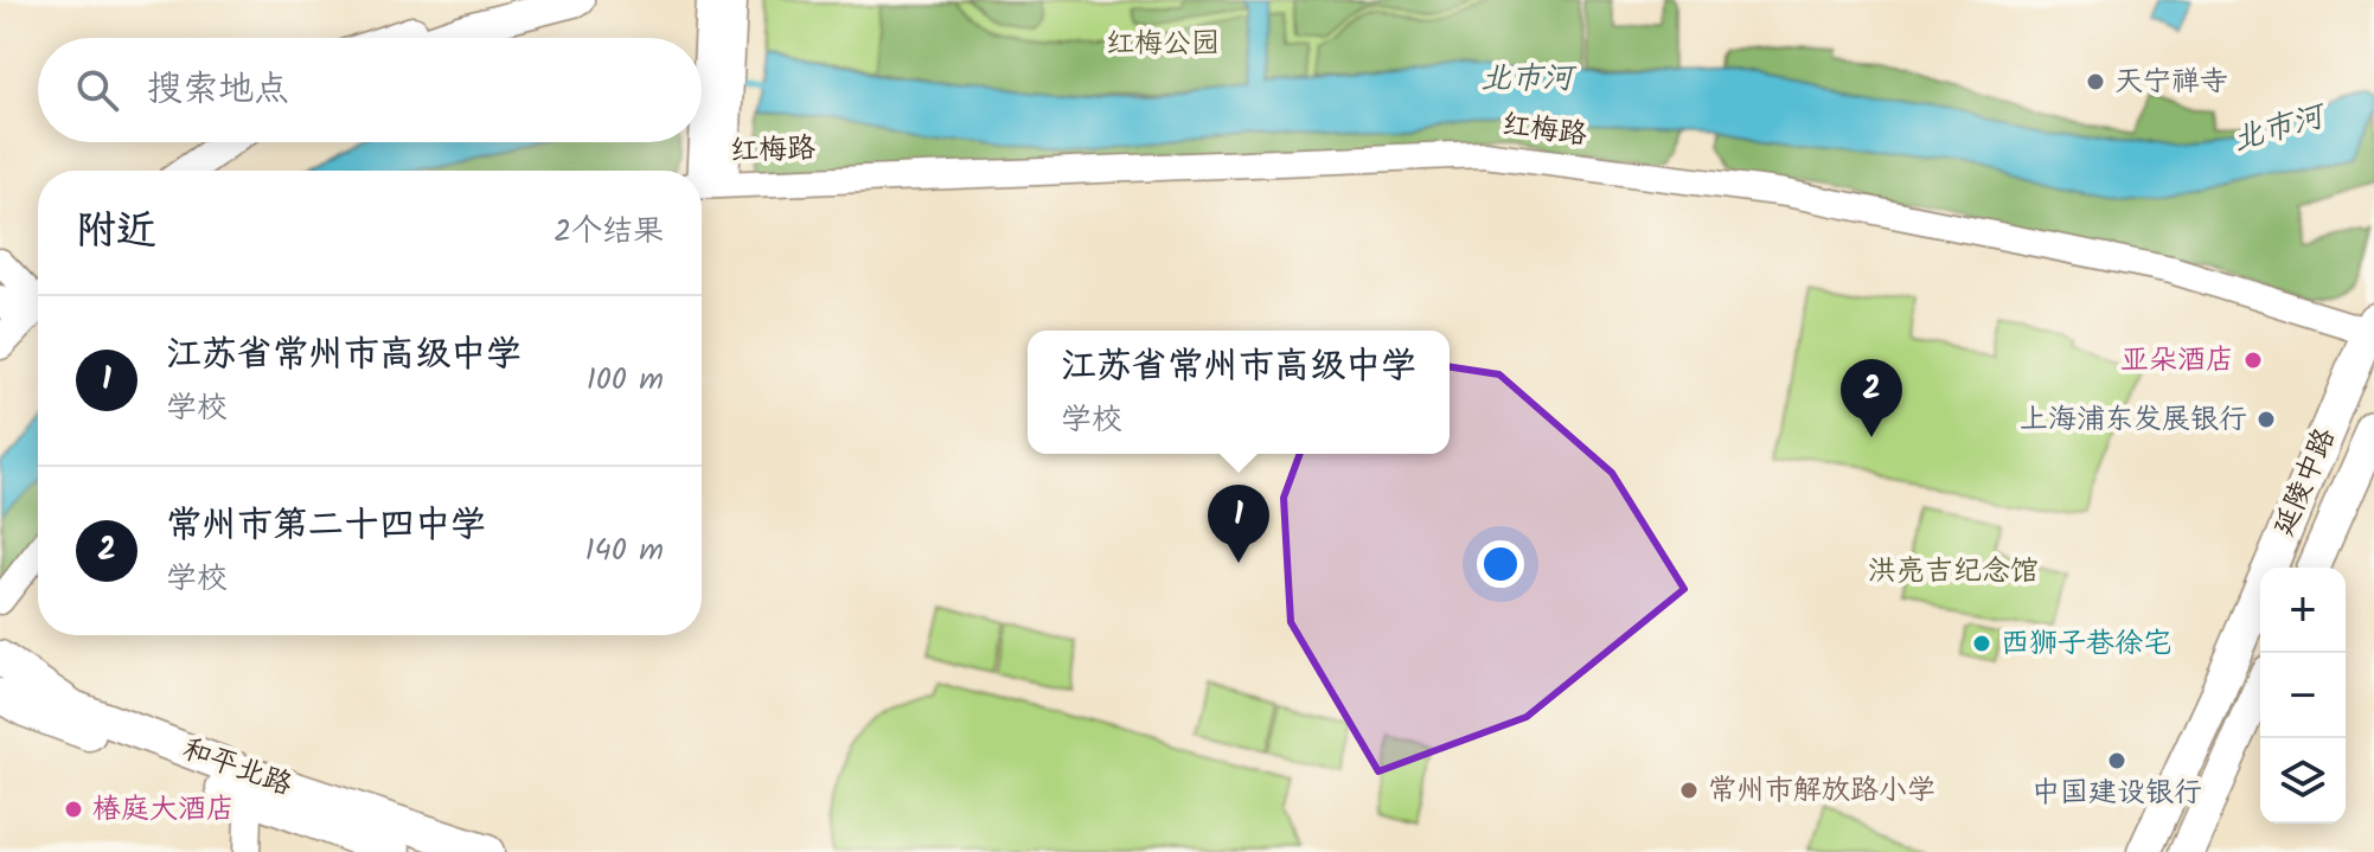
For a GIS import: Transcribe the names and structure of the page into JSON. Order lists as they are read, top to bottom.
{
  "streets": {
    "main road": ["延陵中路", "和平北路"],
    "street": ["红梅路"]
  },
  "crossings": [
    ["红梅路", "延陵中路"]
  ],
  "water": ["北市河"],
  "parks": ["红梅公园", "洪亮吉纪念馆"],
  "places": [
    "天宁禅寺",
    "亚朵酒店",
    "上海浦东发展银行",
    "西狮子巷徐宅",
    "中国建设银行",
    "常州市解放路小学",
    "椿庭大酒店"
  ],
  "page": {
    "search": "搜索地点",
    "heading": ["附近", "2个结果"],
    "list": [
      {
        "mark": "1",
        "name": "江苏省常州市高级中学",
        "note": "学校",
        "value": "100 m"
      },
      {
        "mark": "2",
        "name": "常州市第二十四中学",
        "note": "学校",
        "value": "140 m"
      }
    ],
    "popup": ["江苏省常州市高级中学", "学校"],
    "pins": ["2", "1"],
    "map_buttons": ["+", "−"]
  }
}
